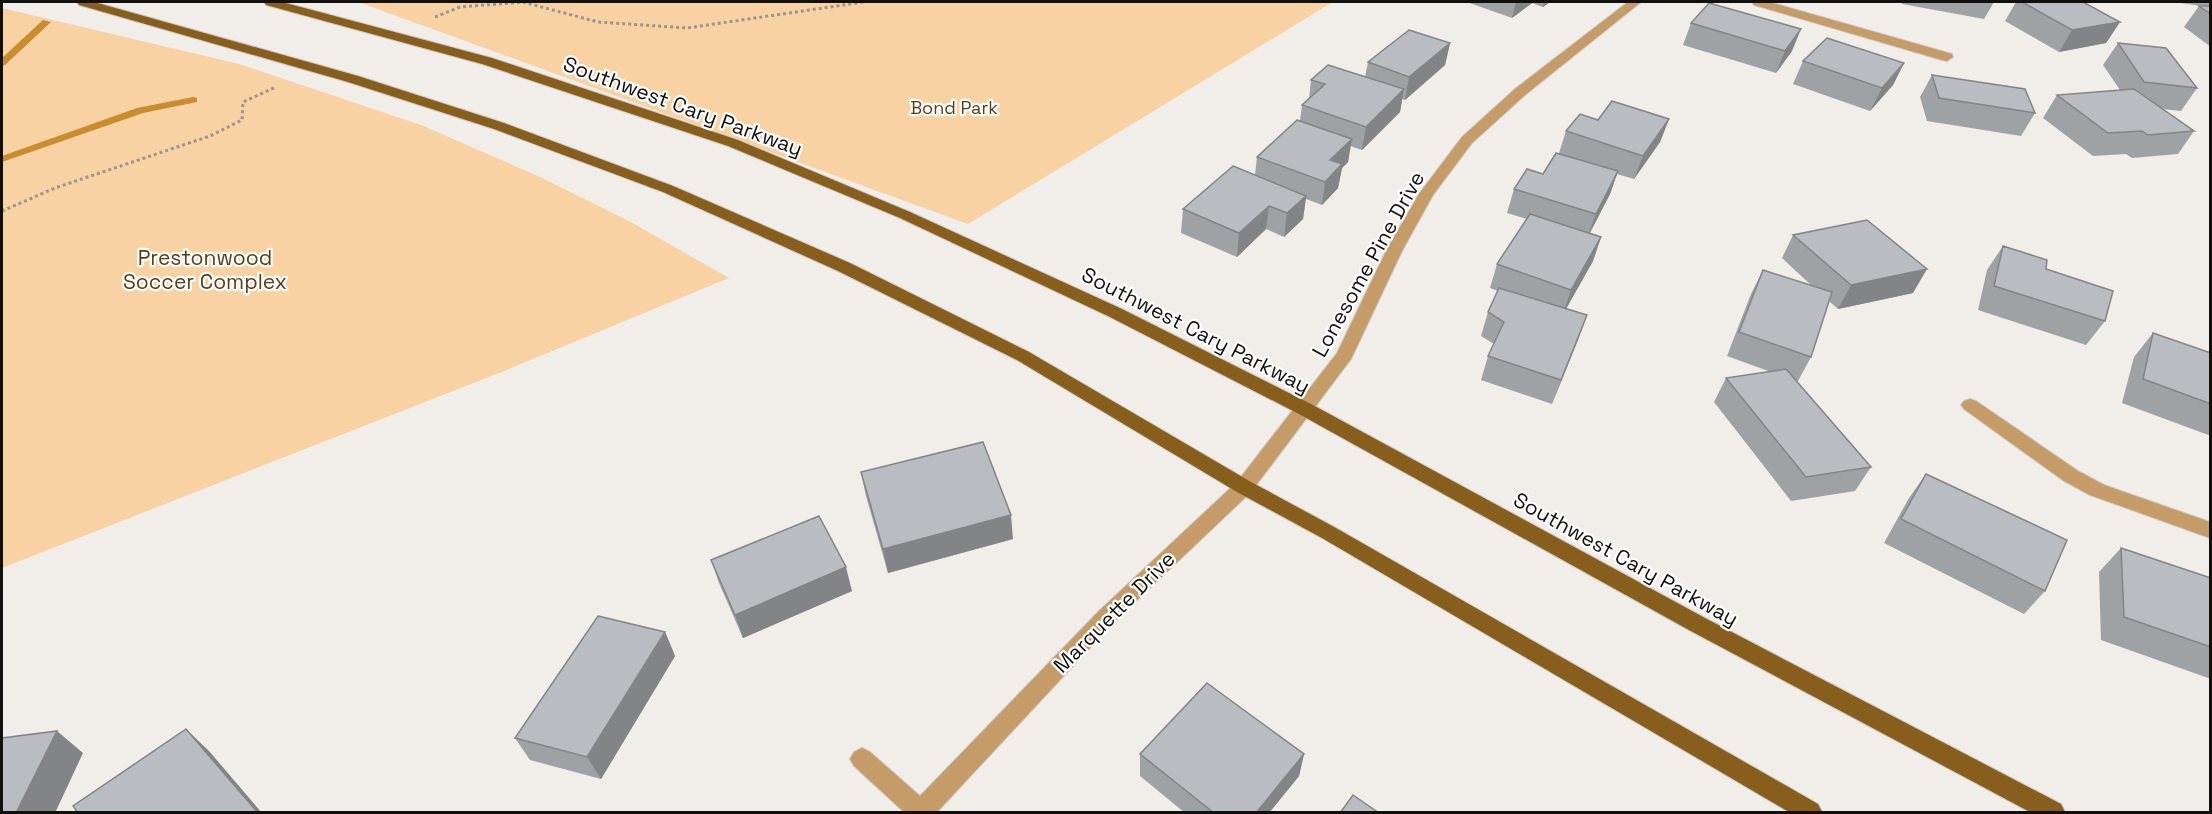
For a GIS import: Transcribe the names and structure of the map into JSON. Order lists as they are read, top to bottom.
{
  "streets": {
    "main road": ["Southwest Cary Parkway"],
    "street": ["Lonesome Pine Drive", "Marquette Drive"]
  },
  "crossings": [
    ["Southwest Cary Parkway", "Lonesome Pine Drive"],
    ["Southwest Cary Parkway", "Marquette Drive"],
    ["Lonesome Pine Drive", "Marquette Drive"]
  ],
  "parks": ["Bond Park", "Prestonwood Soccer Complex"]
}
